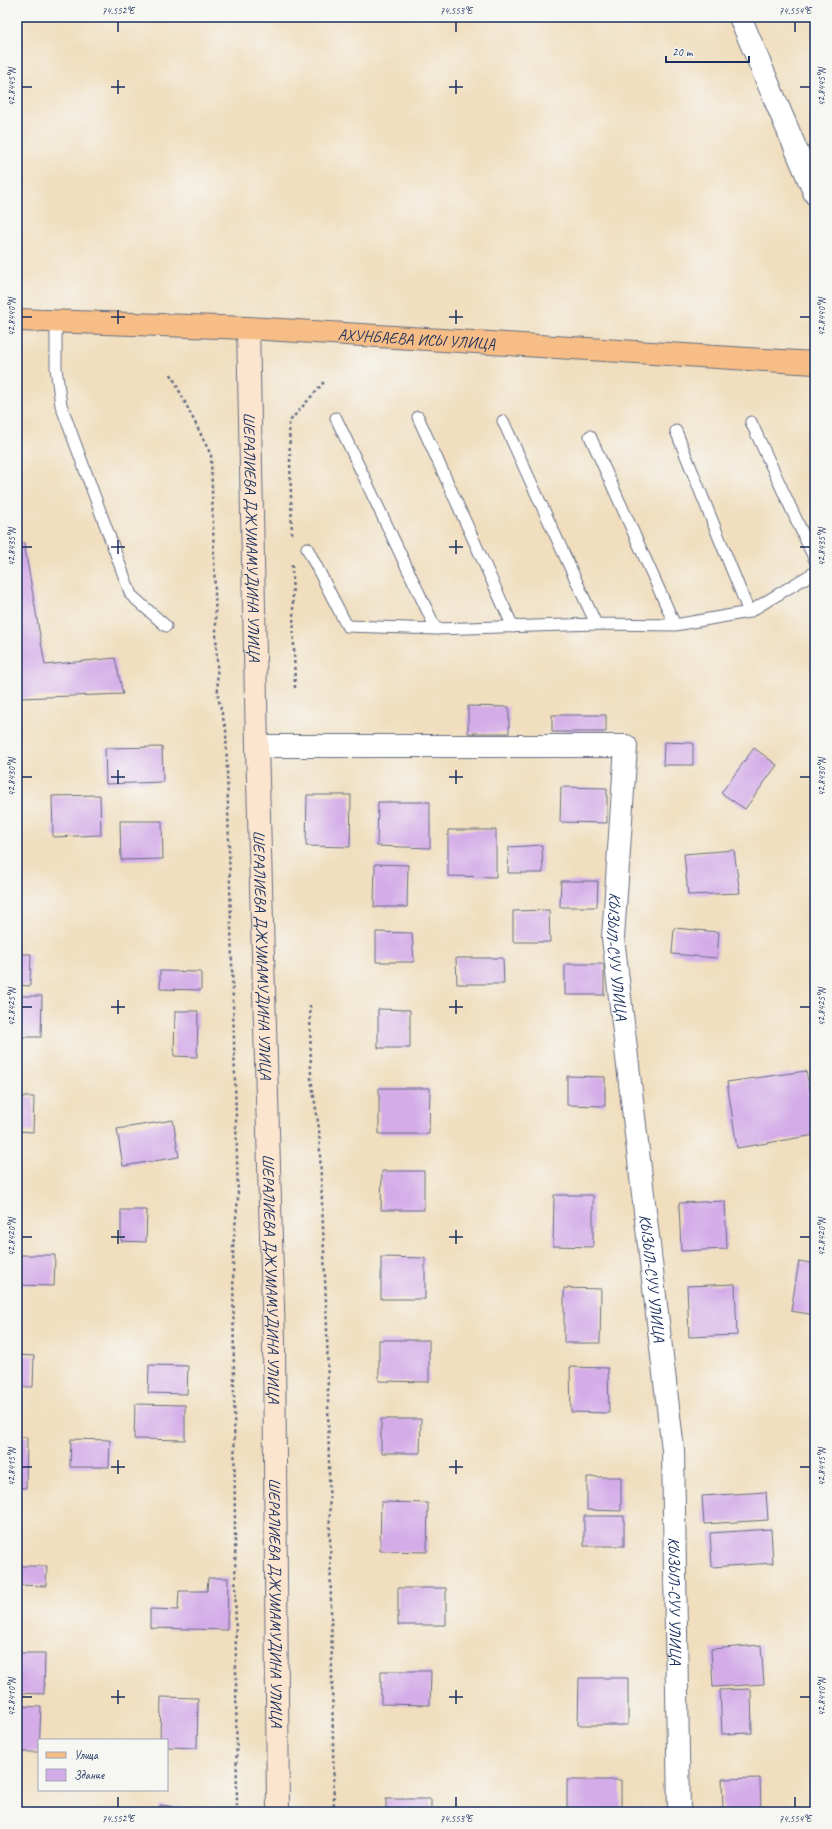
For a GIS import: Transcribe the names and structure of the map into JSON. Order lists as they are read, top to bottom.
{
  "streets": {
    "main road": ["АХУНБАЕВА ИСЫ УЛИЦА"],
    "street": ["ШЕРАЛИЕВА ДЖУМАМУДИНА УЛИЦА", "КЫЗЫЛ-СУУ УЛИЦА"]
  },
  "crossings": [
    ["АХУНБАЕВА ИСЫ УЛИЦА", "ШЕРАЛИЕВА ДЖУМАМУДИНА УЛИЦА"],
    ["ШЕРАЛИЕВА ДЖУМАМУДИНА УЛИЦА", "КЫЗЫЛ-СУУ УЛИЦА"]
  ],
  "legend": ["Улица", "Здание"],
  "scale_bar": "20 m",
  "coordinates": [
    "74.552°E",
    "74.553°E",
    "74.554°E",
    "42.8445°N",
    "42.8440°N",
    "42.8435°N",
    "42.8430°N",
    "42.8425°N",
    "42.8420°N",
    "42.8415°N",
    "42.8410°N"
  ]
}
